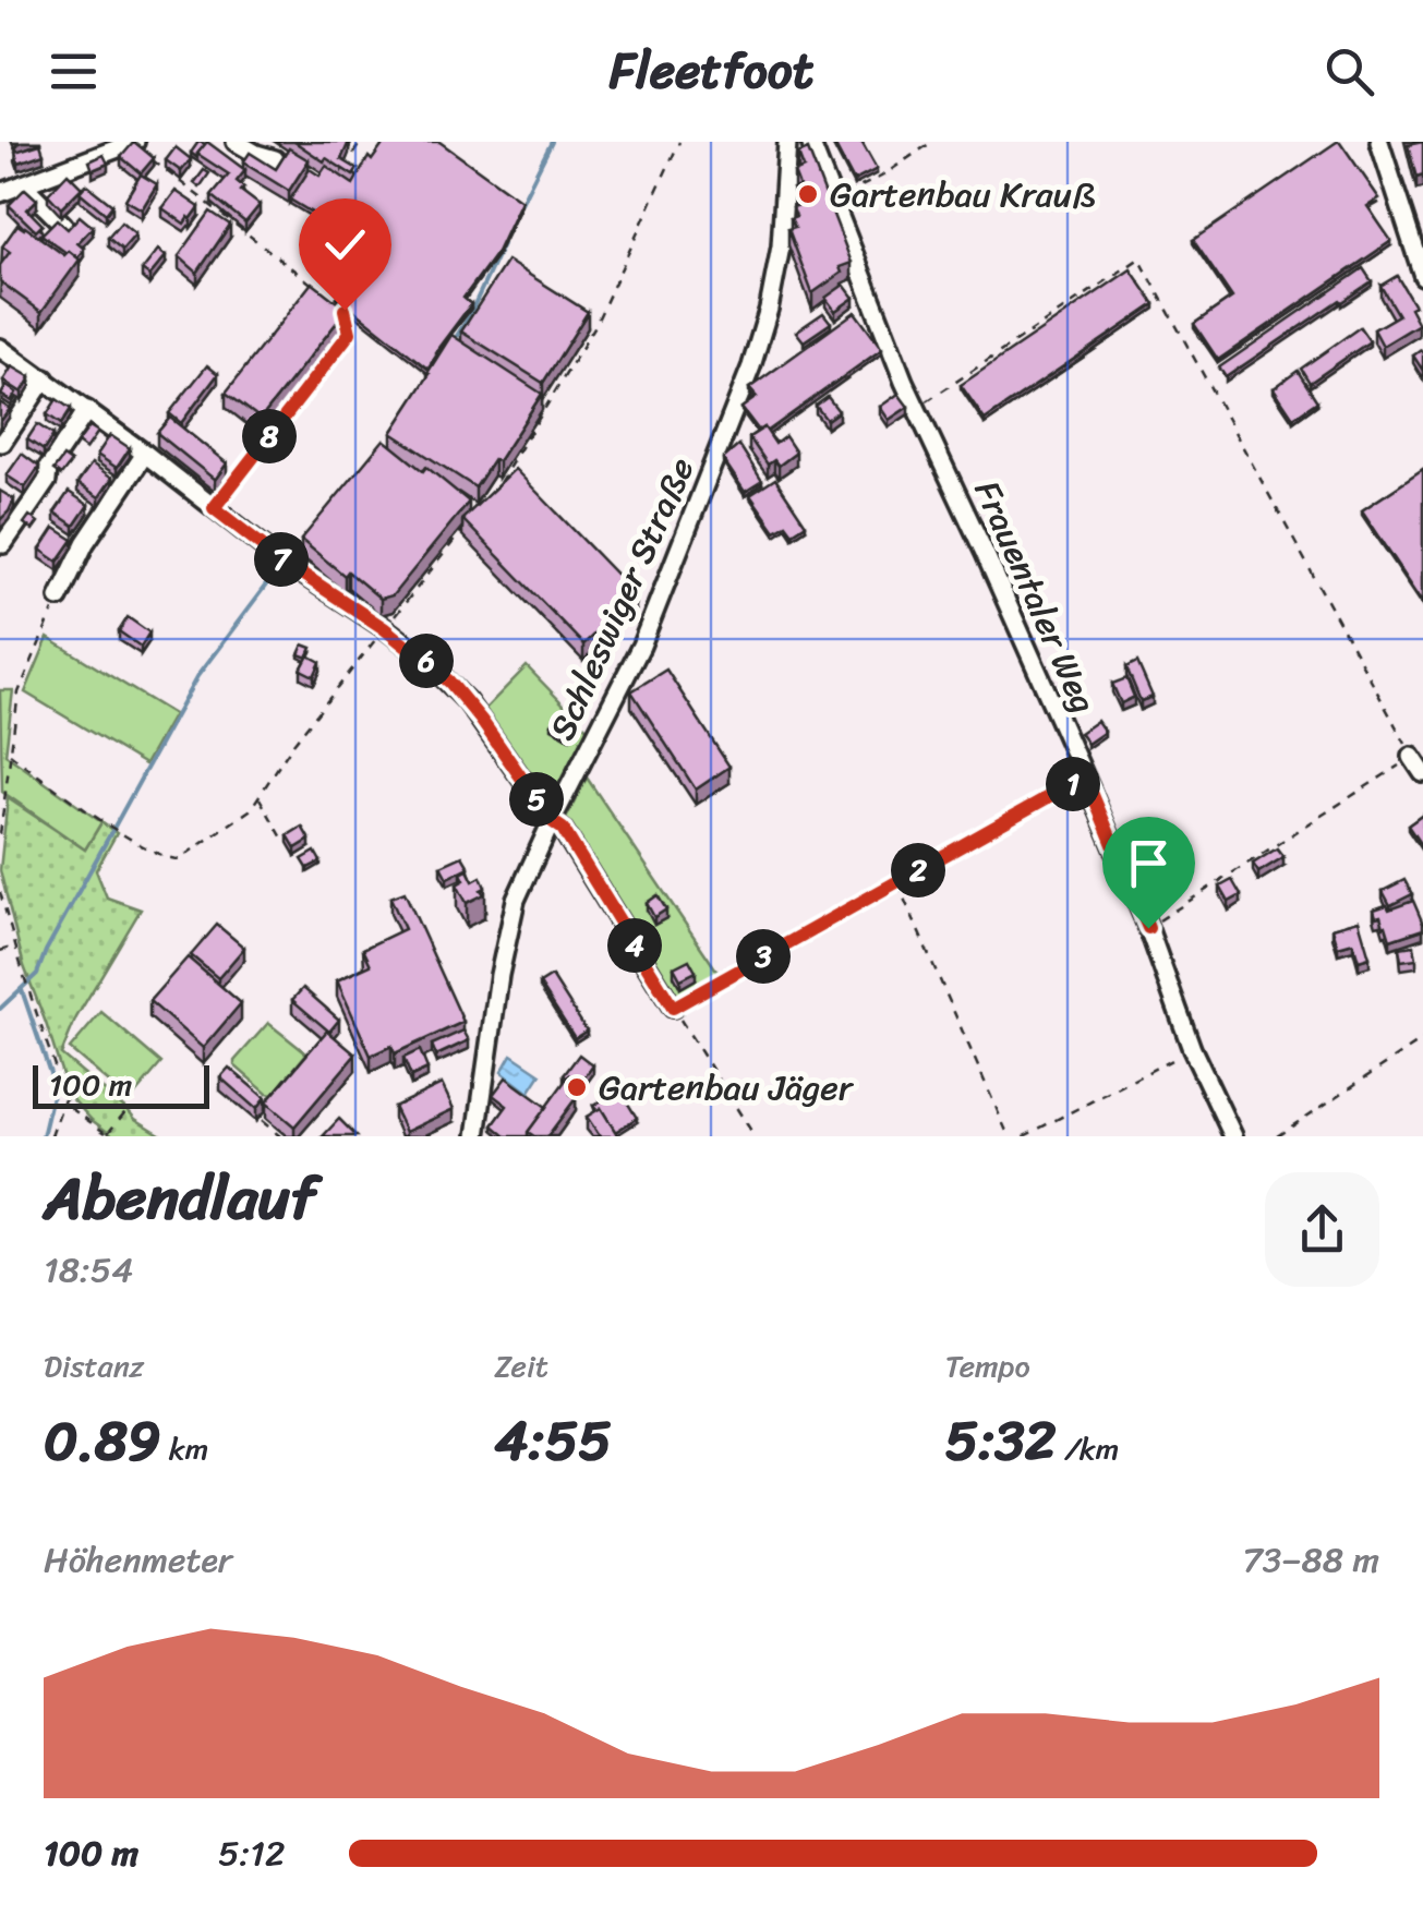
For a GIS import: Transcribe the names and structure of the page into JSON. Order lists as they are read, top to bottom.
{
  "streets": {
    "street": ["Frauentaler Weg", "Schleswiger Straße"]
  },
  "places": ["Gartenbau Krauß", "Gartenbau Jäger"],
  "scale_bar": "100 m",
  "page": {
    "header": "Fleetfoot",
    "pins": [
      "8",
      "7",
      "6",
      "1",
      "5",
      "2",
      "4",
      "3"
    ],
    "scale": "100 m",
    "heading": ["Abendlauf", "18:54"],
    "stats": [
      ["Distanz", "0.89 km"],
      ["Zeit", "4:55"],
      ["Tempo", "5:32 /km"]
    ],
    "chart": ["Höhenmeter", "73–88 m"],
    "list": [
      {
        "name": "100 m",
        "note": "5:12"
      }
    ]
  }
}
